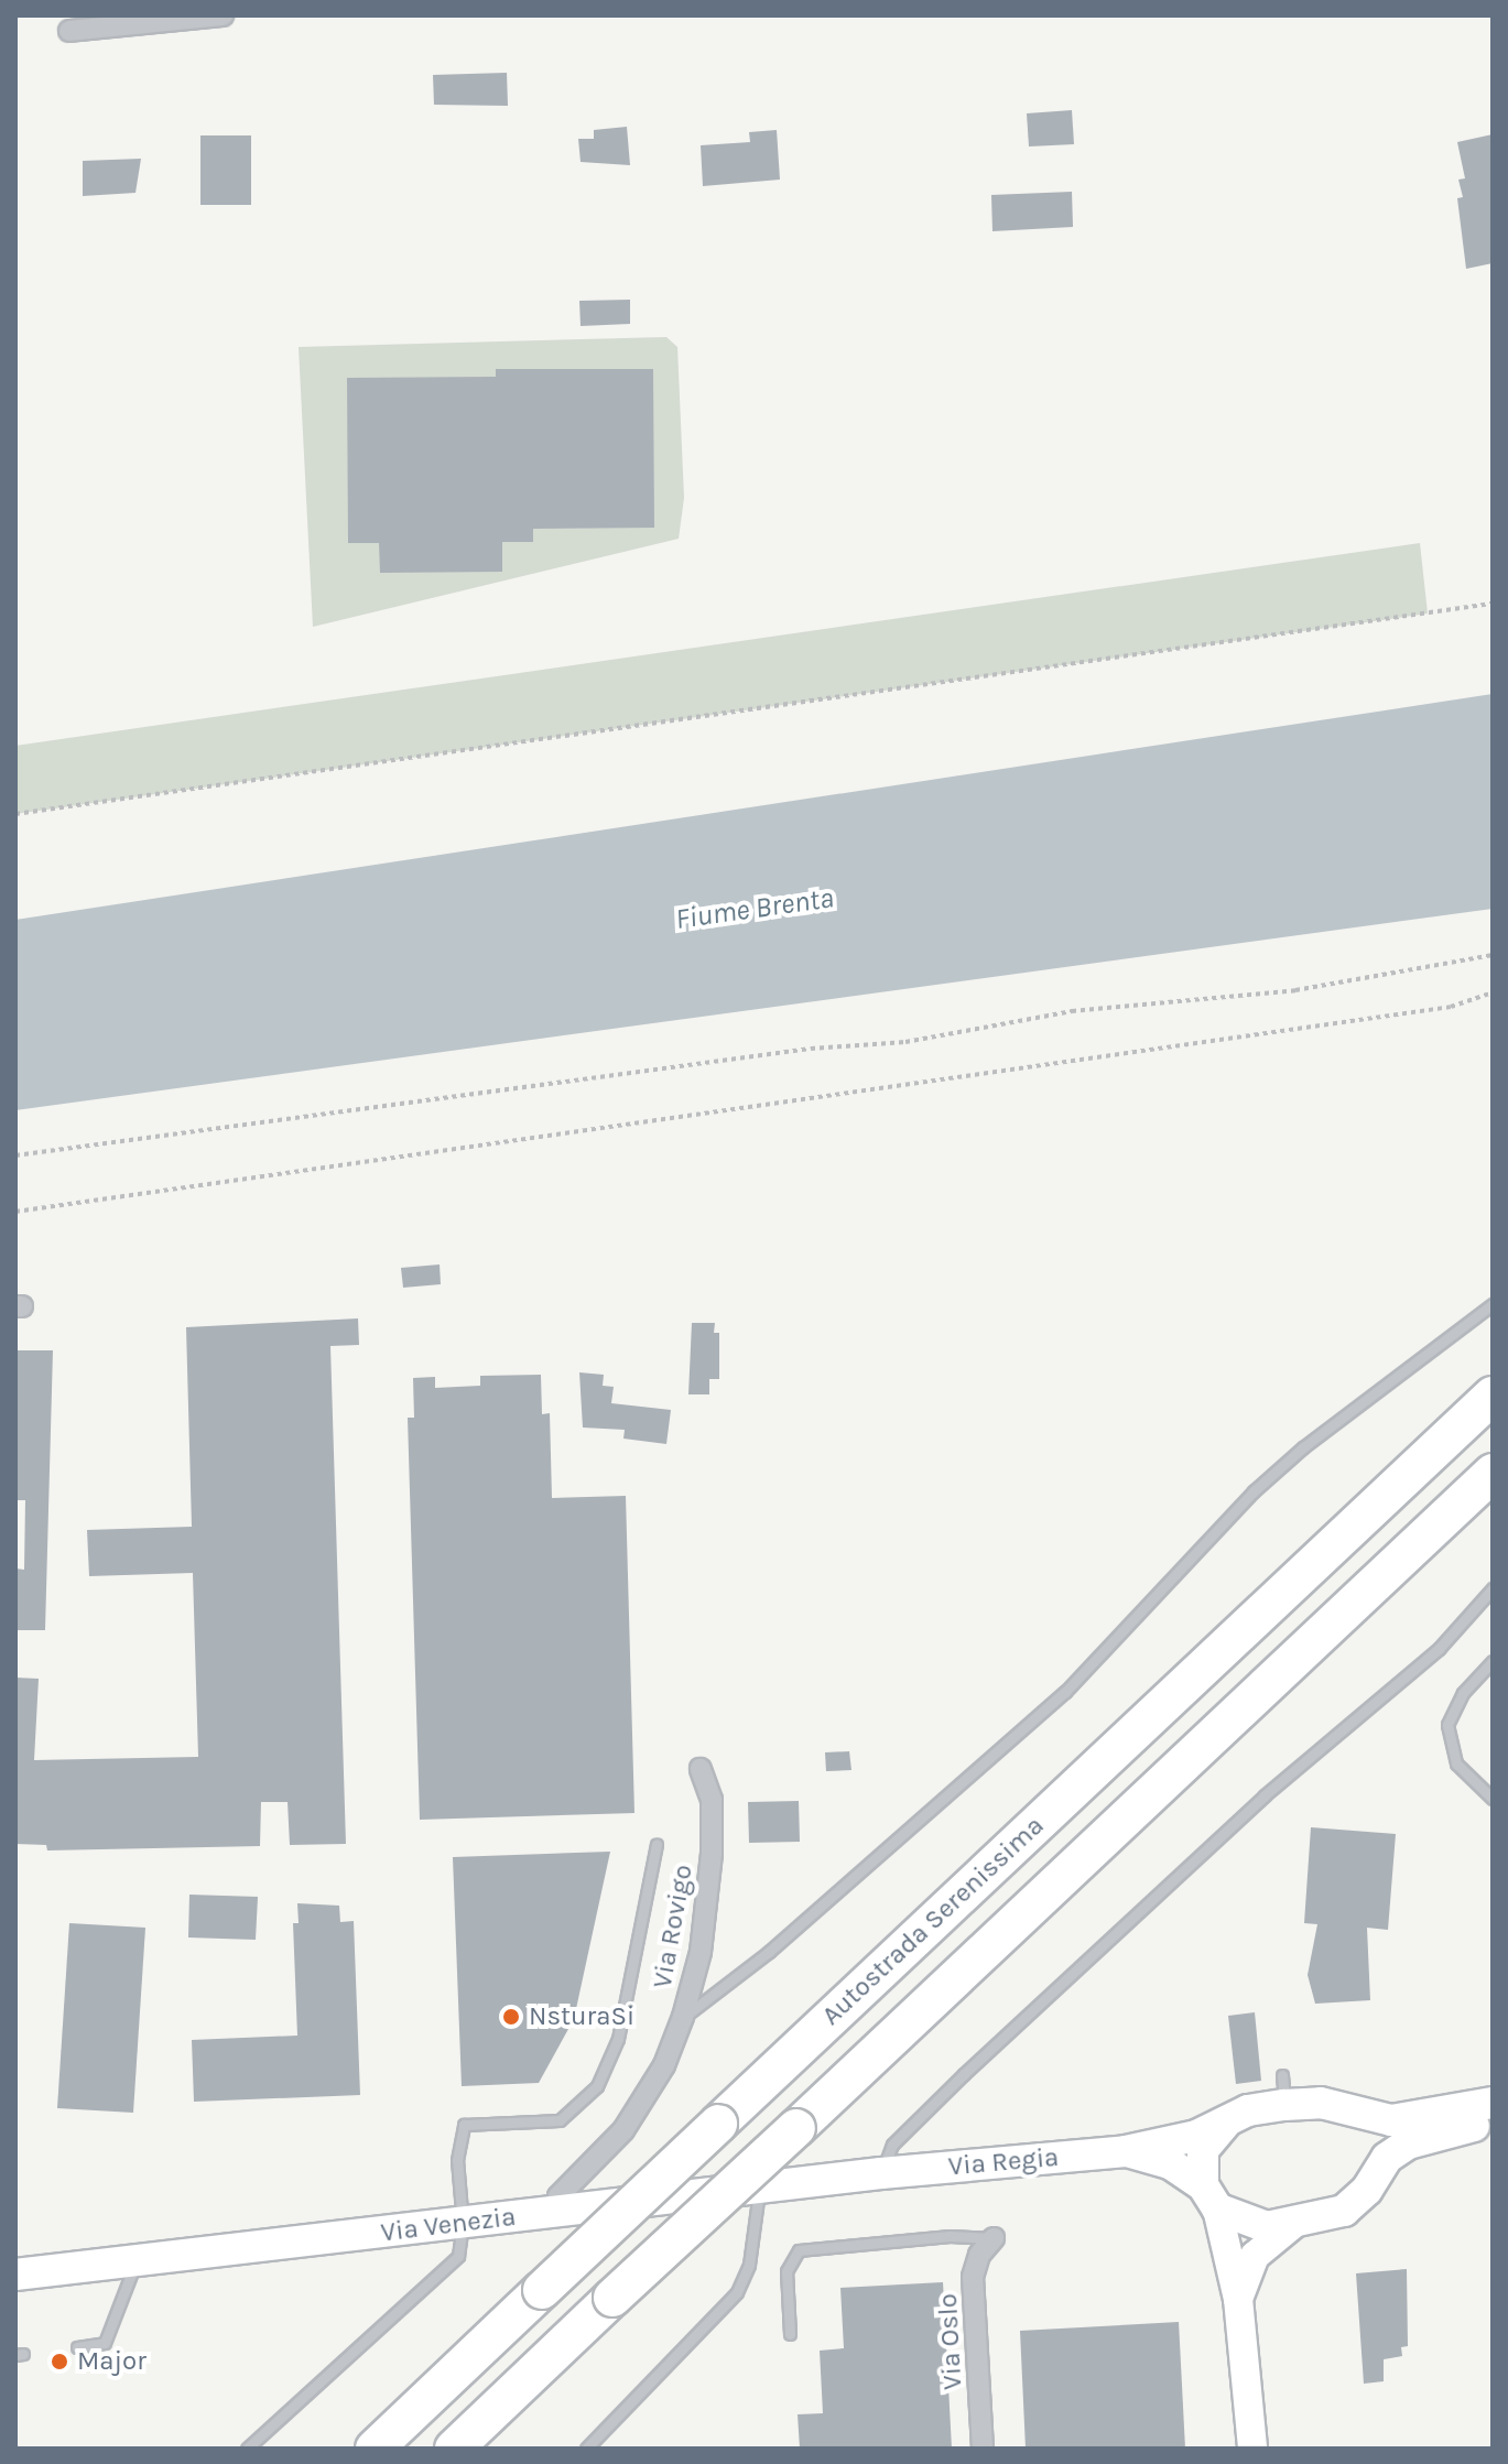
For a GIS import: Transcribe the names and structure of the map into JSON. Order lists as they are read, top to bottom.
{
  "streets": {
    "highway": ["Autostrada Serenissima"],
    "main road": ["Via Regia", "Via Venezia"],
    "street": ["Via Rovigo", "Via Oslo"]
  },
  "crossings": [
    ["Via Rovigo", "Via Venezia"],
    ["Via Regia", "Via Venezia"]
  ],
  "water": ["Fiume Brenta"],
  "places": ["NsturaSi", "Major"]
}
